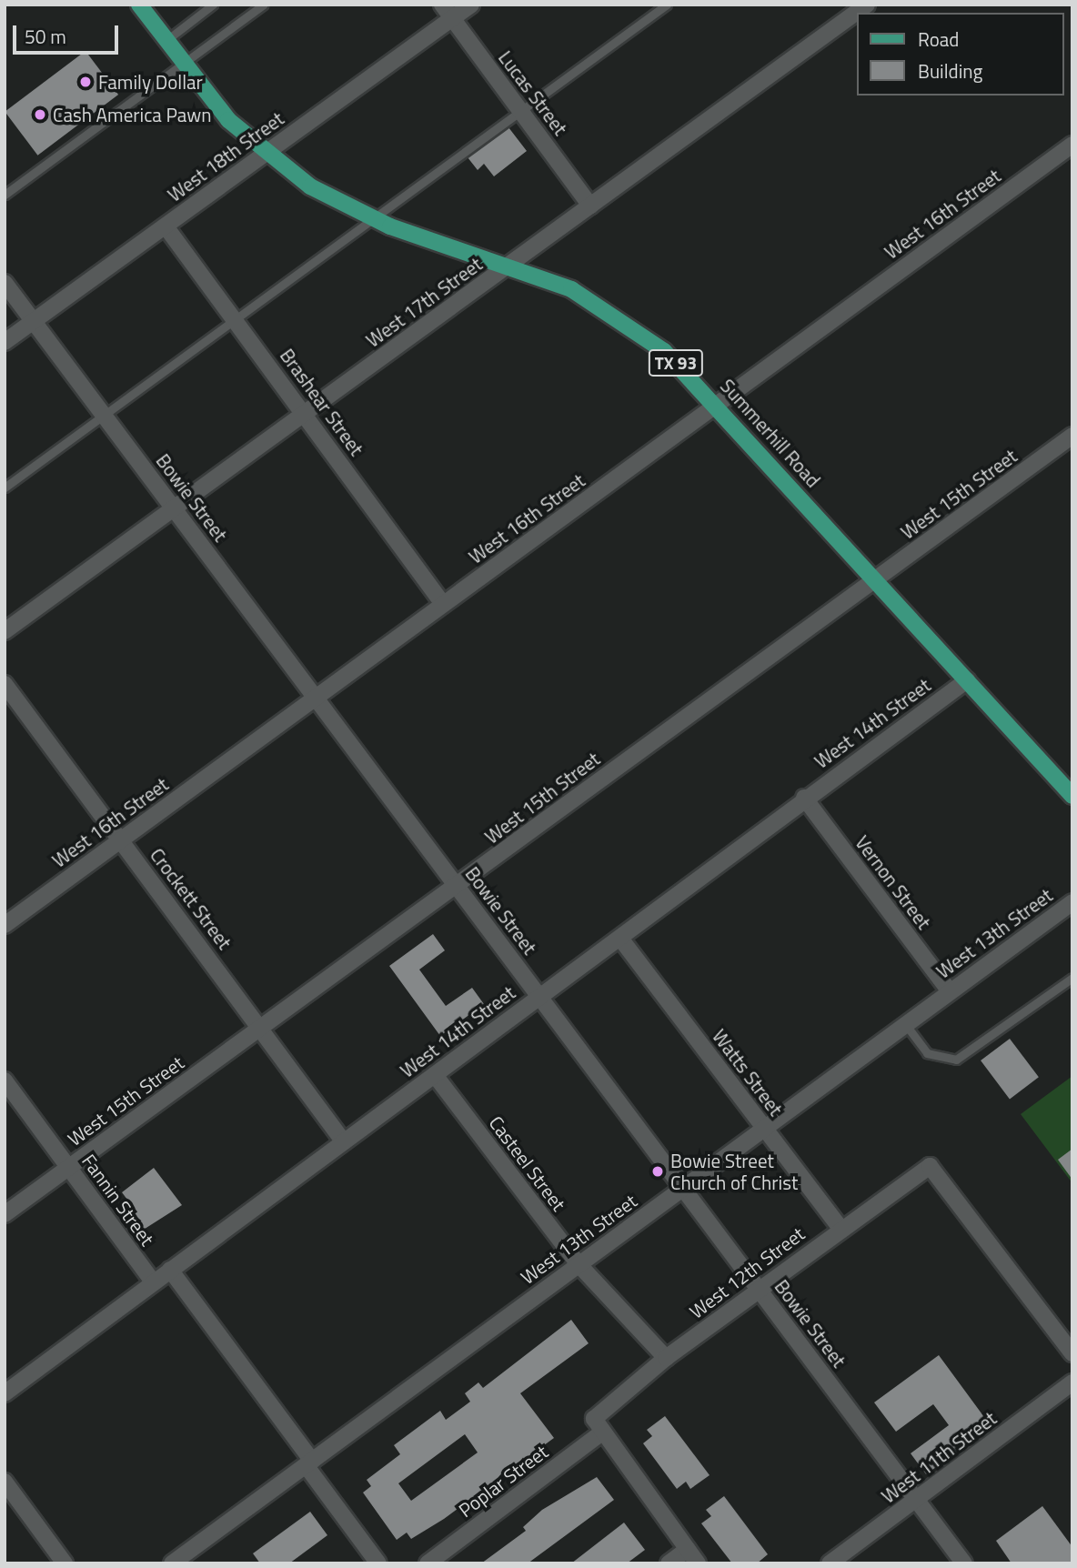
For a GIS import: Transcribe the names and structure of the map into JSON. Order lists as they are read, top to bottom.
{
  "streets": {
    "main road": ["TX 93", "Summerhill Road"],
    "street": [
      "Lucas Street",
      "West 18th Street",
      "West 16th Street",
      "West 17th Street",
      "Brashear Street",
      "West 15th Street",
      "Bowie Street",
      "West 14th Street",
      "Vernon Street",
      "Crockett Street",
      "West 13th Street",
      "Watts Street",
      "Casteel Street",
      "Fannin Street",
      "West 12th Street",
      "West 11th Street",
      "Poplar Street"
    ]
  },
  "crossings": [
    ["Lucas Street", "West 18th Street"],
    ["Lucas Street", "West 17th Street"],
    ["West 18th Street", "Brashear Street"],
    ["West 18th Street", "Summerhill Road"],
    ["West 18th Street", "Bowie Street"],
    ["West 16th Street", "Brashear Street"],
    ["West 16th Street", "Summerhill Road"],
    ["West 16th Street", "Bowie Street"],
    ["West 16th Street", "Crockett Street"],
    ["West 17th Street", "Brashear Street"],
    ["West 17th Street", "Summerhill Road"],
    ["West 17th Street", "Bowie Street"],
    ["Summerhill Road", "West 15th Street"],
    ["Summerhill Road", "West 14th Street"],
    ["West 15th Street", "Bowie Street"],
    ["West 15th Street", "Crockett Street"],
    ["West 15th Street", "Fannin Street"],
    ["Bowie Street", "West 14th Street"],
    ["Bowie Street", "West 13th Street"],
    ["Bowie Street", "West 12th Street"],
    ["Bowie Street", "West 11th Street"],
    ["West 14th Street", "Vernon Street"],
    ["West 14th Street", "Crockett Street"],
    ["West 14th Street", "Watts Street"],
    ["West 14th Street", "Casteel Street"],
    ["West 14th Street", "Fannin Street"],
    ["Vernon Street", "West 13th Street"],
    ["West 13th Street", "Watts Street"],
    ["West 13th Street", "Casteel Street"],
    ["Watts Street", "West 12th Street"],
    ["Casteel Street", "West 12th Street"],
    ["West 12th Street", "Poplar Street"]
  ],
  "places": ["Family Dollar", "Cash America Pawn", "Bowie Street Church of Christ"],
  "legend": ["Road", "Building"],
  "scale_bar": "50 m"
}
